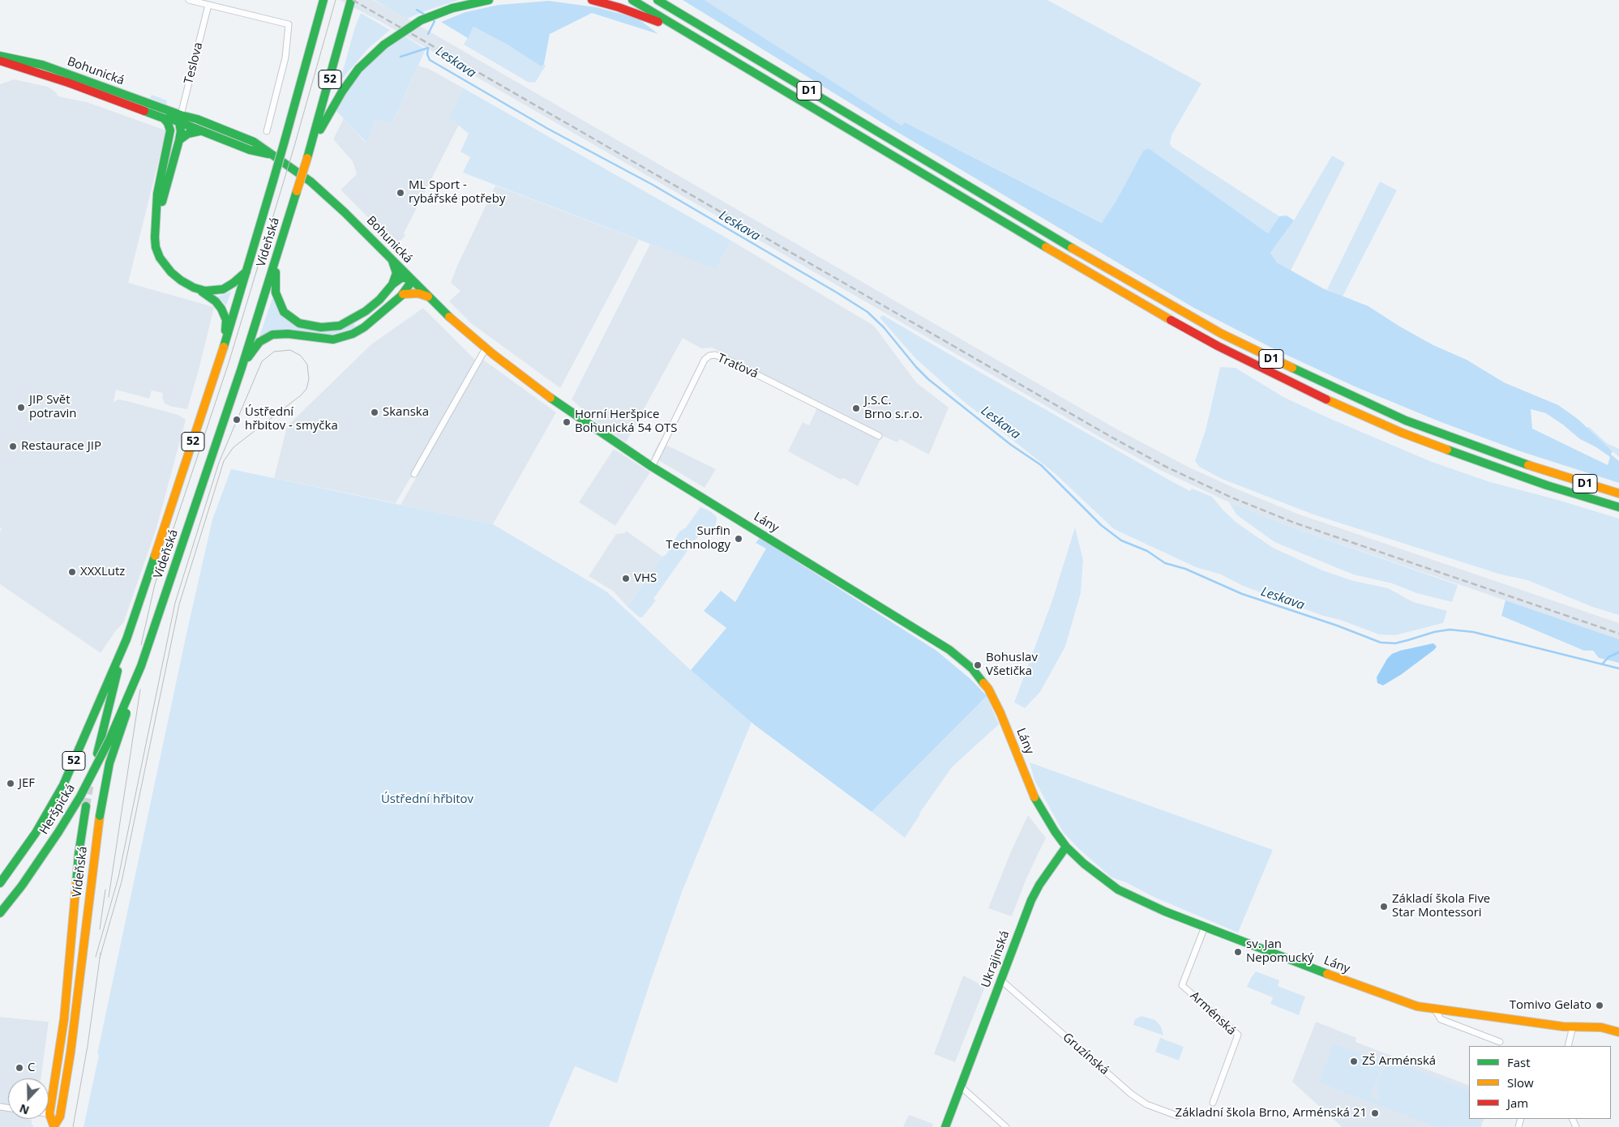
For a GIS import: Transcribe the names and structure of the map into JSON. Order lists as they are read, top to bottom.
{
  "streets": {
    "main road": [
      "Bohunická",
      "52",
      "D1",
      "Vídeňská",
      "Lány",
      "Heršpická",
      "Ukrajinská"
    ],
    "street": [
      "Teslova",
      "Traťová",
      "Arménská",
      "Gruzínská"
    ]
  },
  "crossings": [
    ["Teslova", "Bohunická"],
    ["Bohunická", "Lány"],
    ["Vídeňská", "Heršpická"],
    ["Traťová", "Lány"],
    ["Lány", "Ukrajinská"],
    ["Lány", "Arménská"],
    ["Ukrajinská", "Gruzínská"]
  ],
  "water": ["Leskava"],
  "parks": ["Ústřední hřbitov"],
  "places": [
    "ML Sport - rybářské potřeby",
    "JIP Svět potravin",
    "J.S.C. Brno s.r.o.",
    "Skanska",
    "Ústřední hřbitov - smyčka",
    "Horní Heršpice Bohunická 54 OTS",
    "Restaurace JIP",
    "Surfin Technology",
    "XXXLutz",
    "VHS",
    "Bohuslav Všetička",
    "JEF",
    "Základí škola Five Star Montessori",
    "sv. Jan Nepomucký",
    "Tomivo Gelato",
    "ZŠ Arménská",
    "C",
    "Základní škola Brno, Arménská 21"
  ],
  "legend": ["Fast", "Slow", "Jam"],
  "north": "bottom"
}
